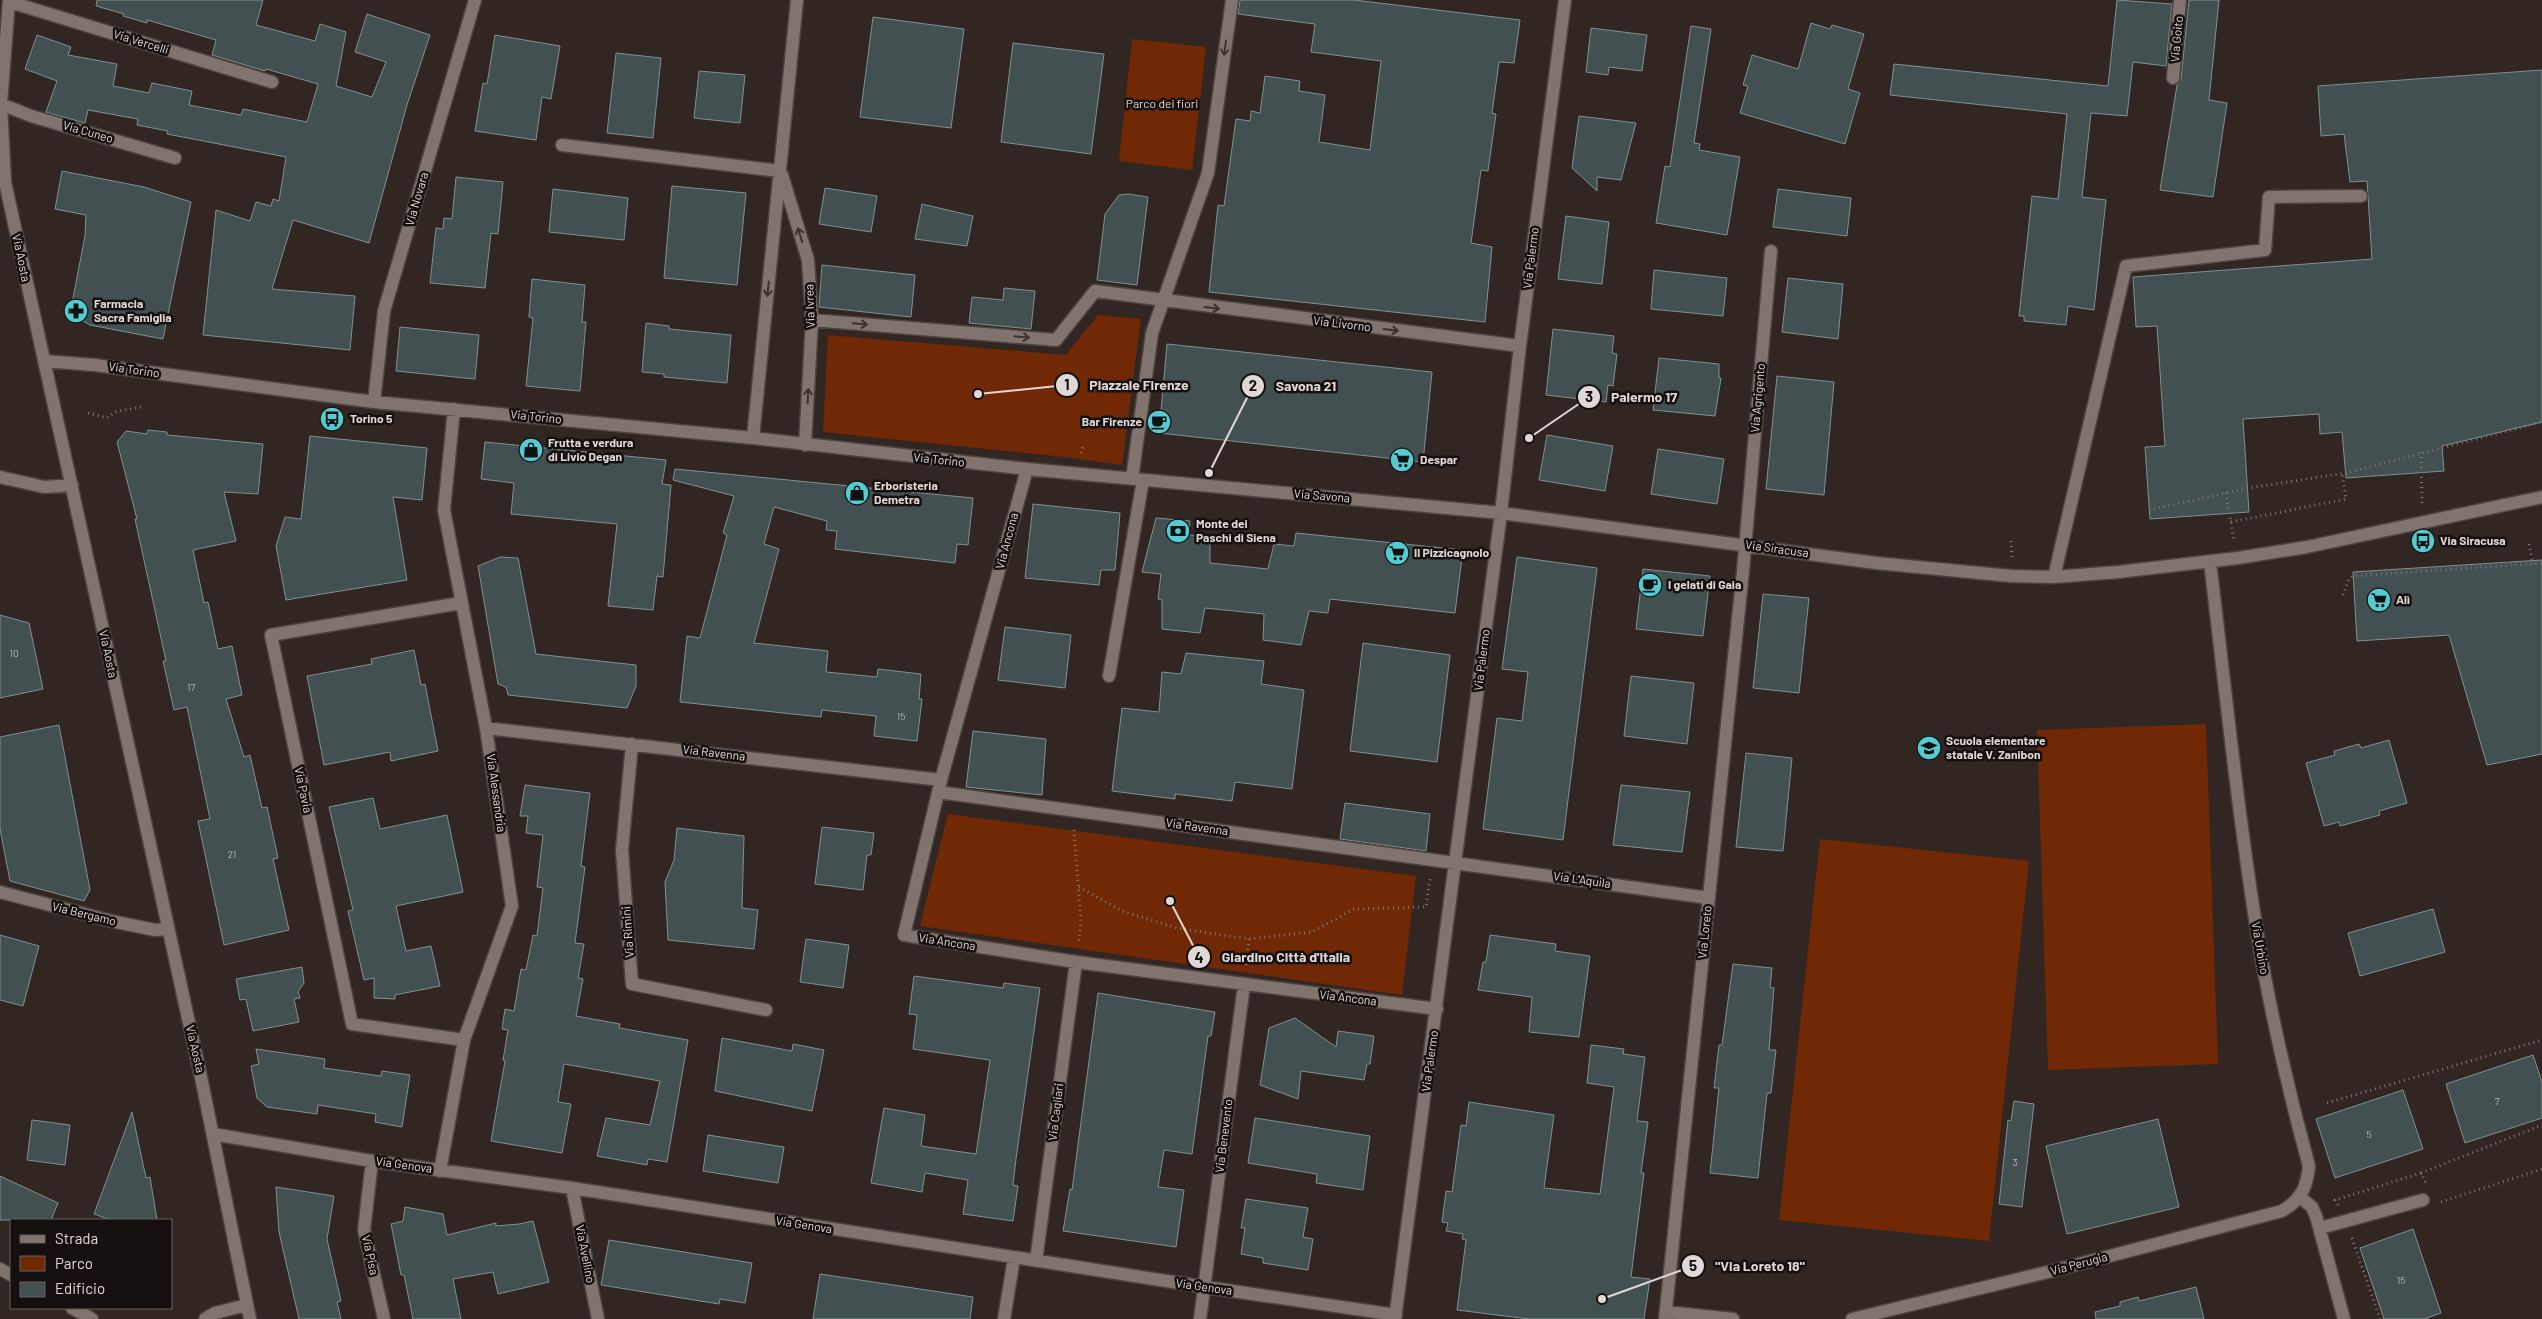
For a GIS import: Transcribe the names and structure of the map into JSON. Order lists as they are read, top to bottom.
{
  "streets": {
    "street": [
      "Via Goito",
      "Via Vercelli",
      "Via Cuneo",
      "Via Novara",
      "Via Aosta",
      "Via Palermo",
      "Via Ivrea",
      "Via Livorno",
      "Via Torino",
      "Via Agrigento",
      "Via Savona",
      "Via Ancona",
      "Via Siracusa",
      "Via Ravenna",
      "Via Pavia",
      "Via Alessandria",
      "Via L'Aquila",
      "Via Bergamo",
      "Via Rimini",
      "Via Loreto",
      "Via Urbino",
      "Via Cagliari",
      "Via Benevento",
      "Via Genova",
      "Via Avellino",
      "Via Pisa",
      "Via Perugia"
    ]
  },
  "crossings": [
    ["Via Vercelli", "Via Aosta"],
    ["Via Cuneo", "Via Aosta"],
    ["Via Novara", "Via Torino"],
    ["Via Aosta", "Via Torino"],
    ["Via Aosta", "Via Bergamo"],
    ["Via Aosta", "Via Genova"],
    ["Via Palermo", "Via Livorno"],
    ["Via Palermo", "Via Savona"],
    ["Via Palermo", "Via Ancona"],
    ["Via Palermo", "Via Siracusa"],
    ["Via Palermo", "Via Ravenna"],
    ["Via Palermo", "Via L'Aquila"],
    ["Via Palermo", "Via Genova"],
    ["Via Ivrea", "Via Livorno"],
    ["Via Ivrea", "Via Torino"],
    ["Via Torino", "Via Savona"],
    ["Via Torino", "Via Ancona"],
    ["Via Torino", "Via Alessandria"],
    ["Via Agrigento", "Via Siracusa"],
    ["Via Agrigento", "Via Loreto"],
    ["Via Savona", "Via Ancona"],
    ["Via Savona", "Via Siracusa"],
    ["Via Ancona", "Via Ravenna"],
    ["Via Ancona", "Via Cagliari"],
    ["Via Ancona", "Via Benevento"],
    ["Via Siracusa", "Via Loreto"],
    ["Via Siracusa", "Via Urbino"],
    ["Via Ravenna", "Via Alessandria"],
    ["Via Ravenna", "Via L'Aquila"],
    ["Via Ravenna", "Via Rimini"],
    ["Via Pavia", "Via Alessandria"],
    ["Via Alessandria", "Via Genova"],
    ["Via L'Aquila", "Via Loreto"],
    ["Via Urbino", "Via Perugia"],
    ["Via Cagliari", "Via Genova"],
    ["Via Benevento", "Via Genova"],
    ["Via Genova", "Via Avellino"],
    ["Via Genova", "Via Pisa"]
  ],
  "one_way": ["Via Livorno"],
  "parks": ["Parco dei fiori"],
  "places": {
    "pharmacy": ["Farmacia Sacra Famiglia"],
    "other": [
      "Piazzale Firenze",
      "Palermo 17",
      "Savona 21",
      "Giardino Città d'Italia",
      "\"Via Loreto 18\""
    ],
    "bus stop": ["Torino 5", "Via Siracusa"],
    "cafe": ["Bar Firenze", "I gelati di Gaia"],
    "shop": ["Frutta e verdura di Livio Degan", "Erboristeria Demetra"],
    "supermarket": ["Despar", "Il Pizzicagnolo", "Alì"],
    "bank": ["Monte dei Paschi di Siena"],
    "school or university": ["Scuola elementare statale V. Zanibon"]
  },
  "house_numbers": [
    "10",
    "17",
    "15",
    "21",
    "7",
    "5",
    "3",
    "15"
  ],
  "legend": ["Strada", "Parco", "Edificio"]
}
